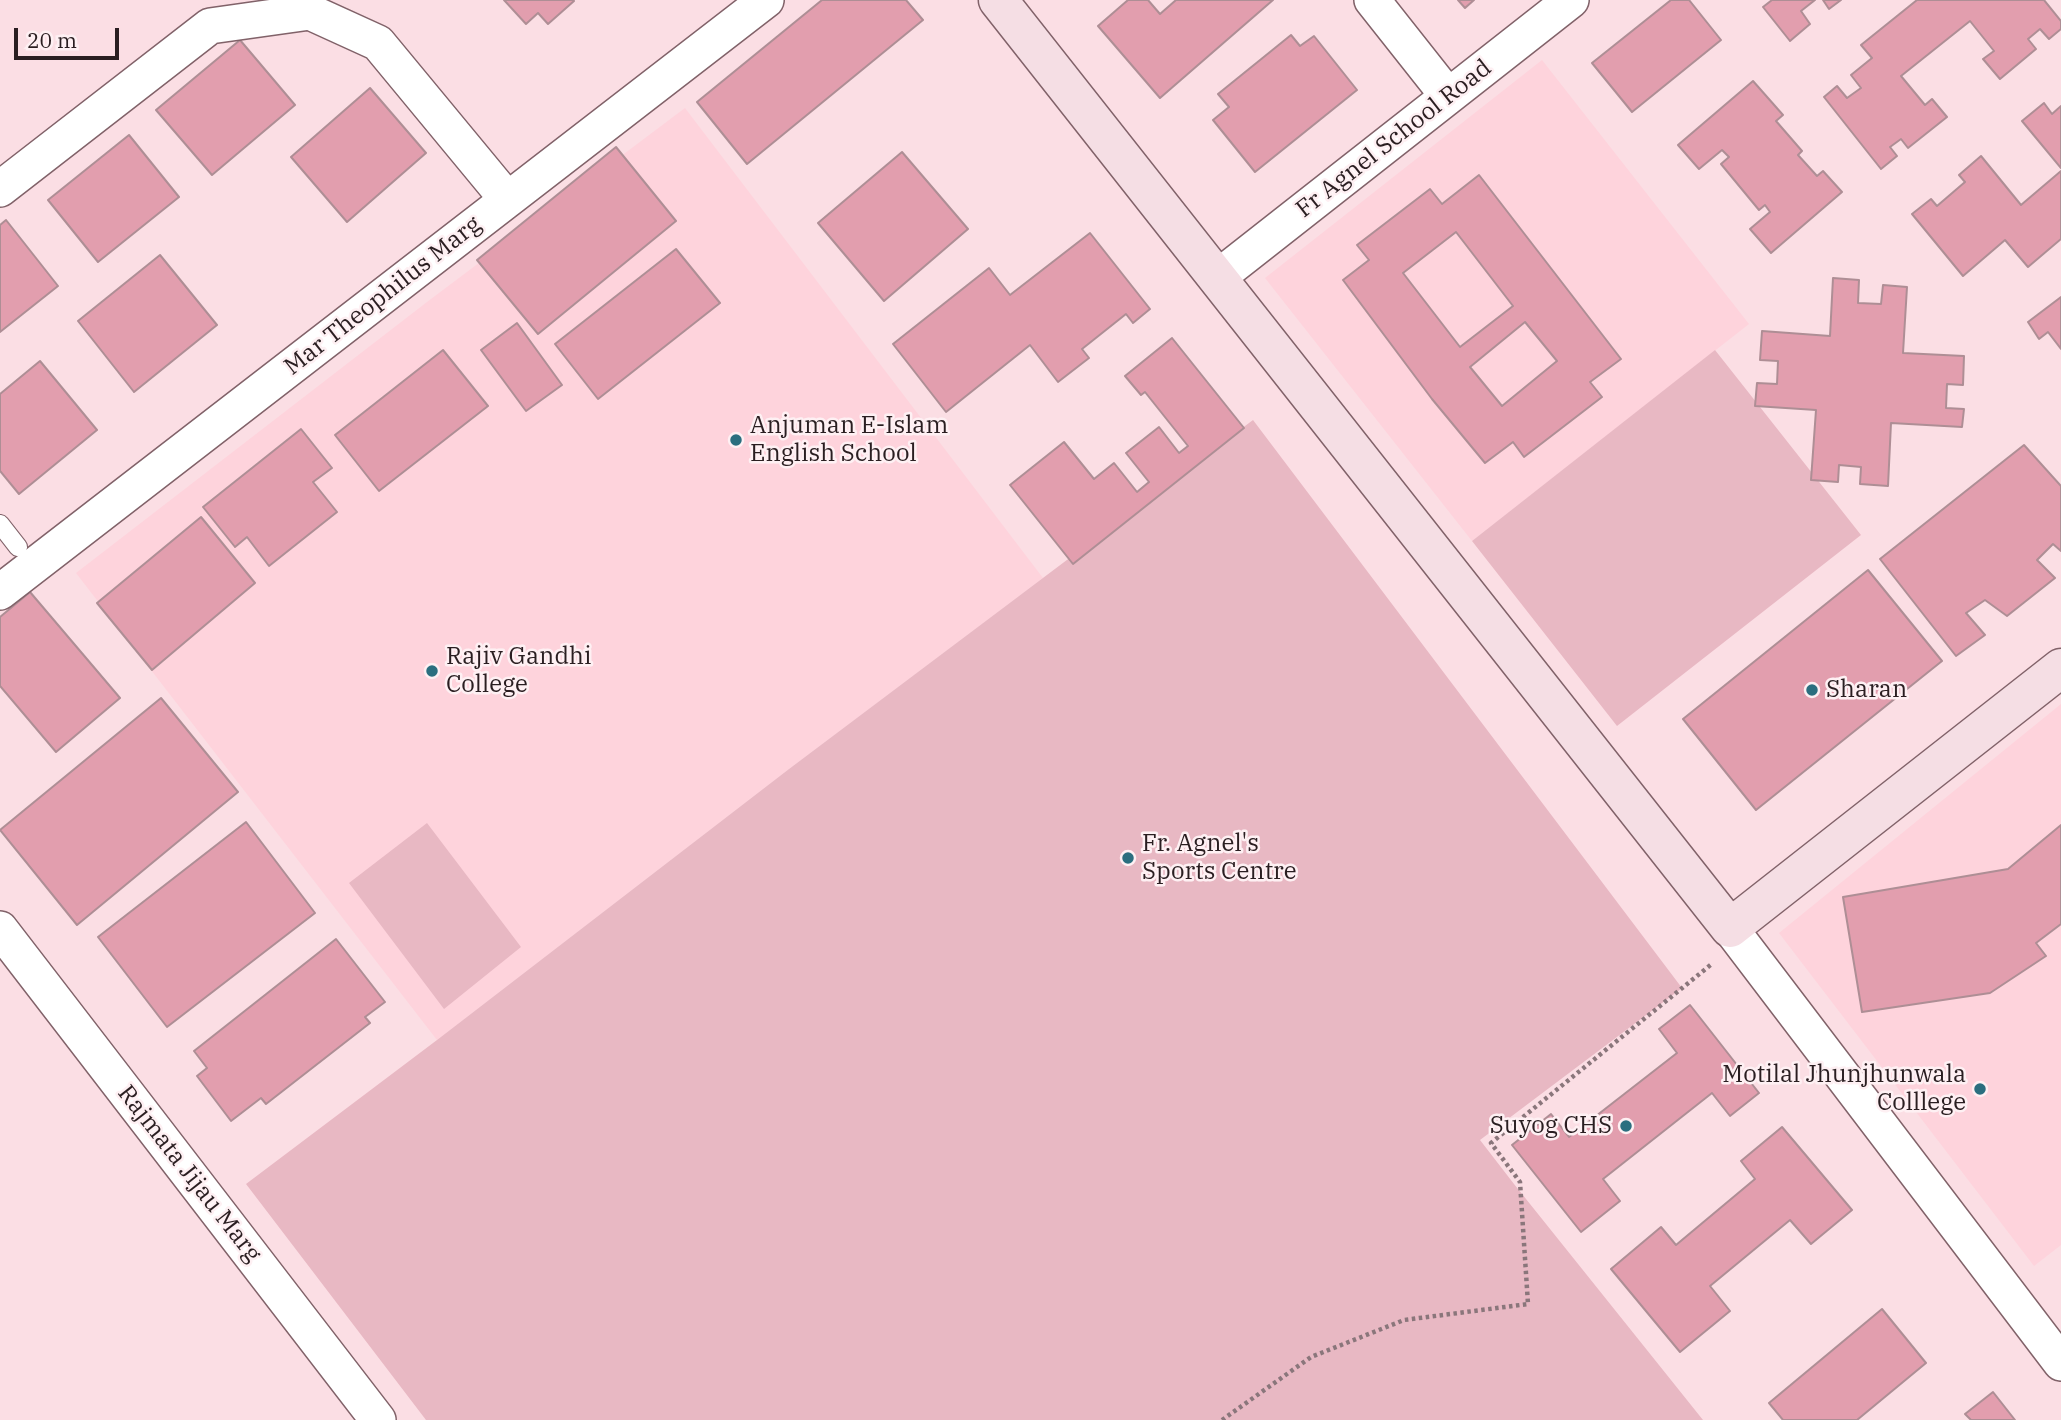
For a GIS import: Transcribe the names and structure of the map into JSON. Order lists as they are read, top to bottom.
{
  "streets": {
    "street": ["Fr Agnel School Road", "Mar Theophilus Marg", "Rajmata Jijau Marg"]
  },
  "places": [
    "Anjuman E-Islam English School",
    "Rajiv Gandhi College",
    "Sharan",
    "Fr. Agnel's Sports Centre",
    "Motilal Jhunjhunwala Colllege",
    "Suyog CHS"
  ],
  "scale_bar": "20 m"
}
